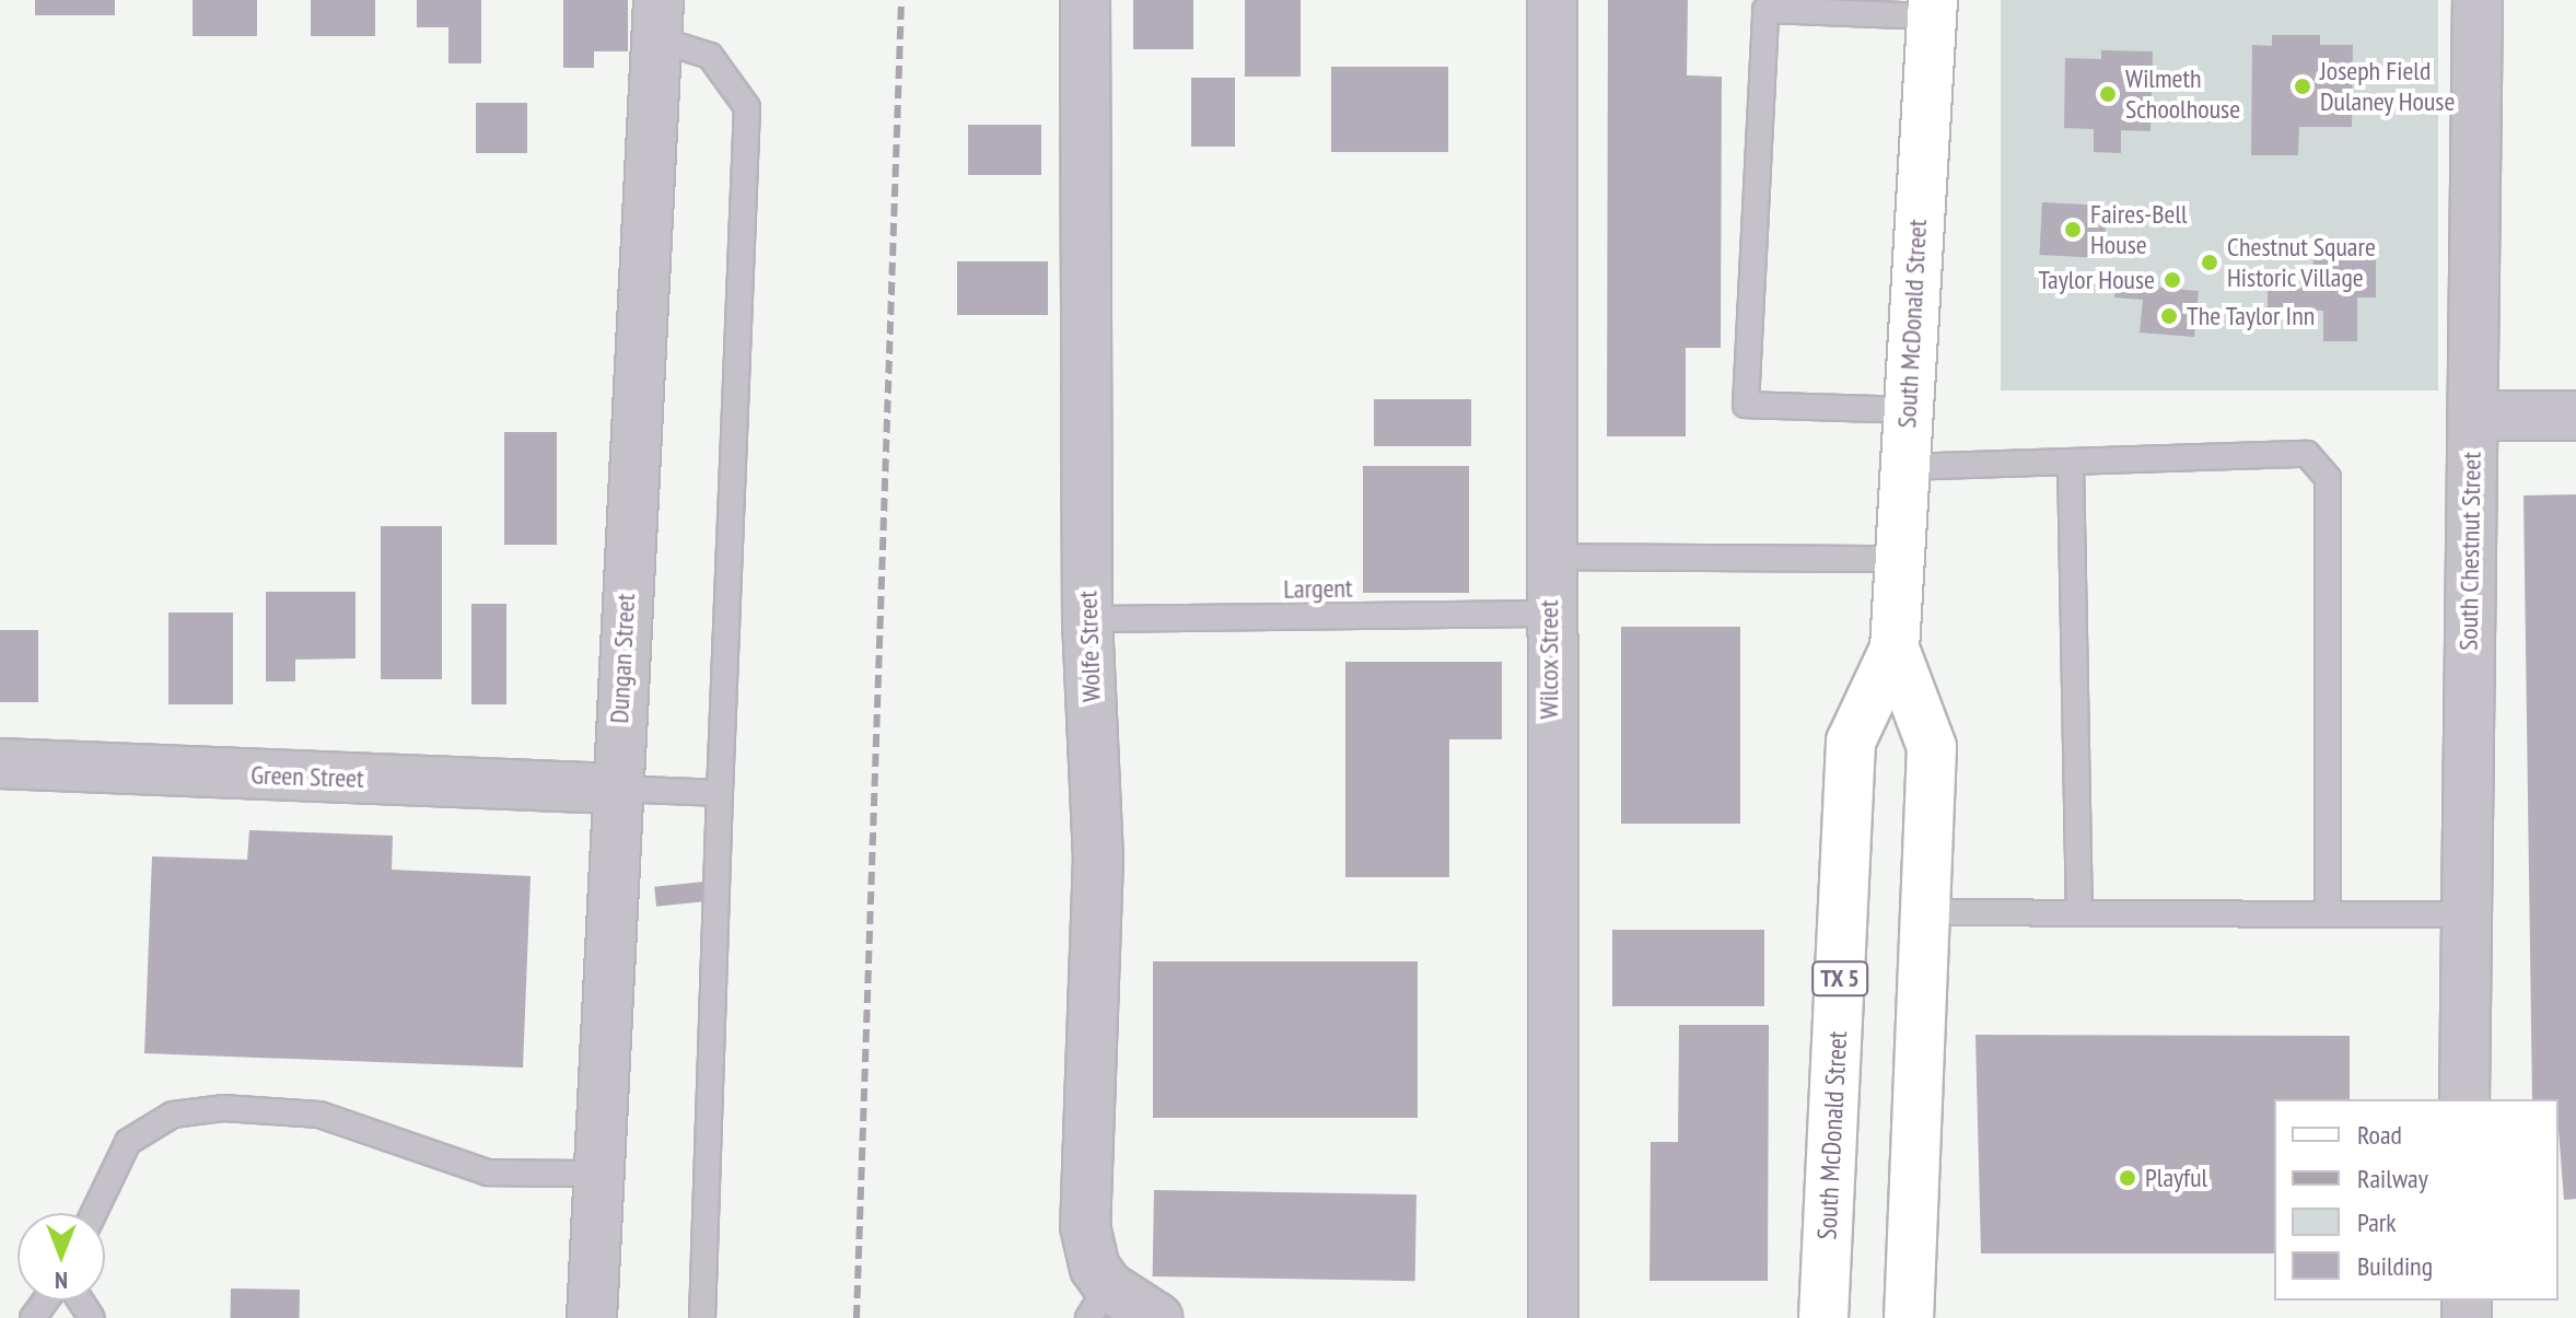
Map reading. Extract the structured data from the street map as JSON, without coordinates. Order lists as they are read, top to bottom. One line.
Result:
{"streets":{"main road":["South McDonald Street","TX 5"],"street":["South Chestnut Street","Wolfe Street","Dungan Street","Wilcox Street","Green Street"],"lane":["Largent"]},"crossings":[["Largent","Wolfe Street"],["Largent","Wilcox Street"],["Dungan Street","Green Street"]],"places":["Joseph Field Dulaney House","Wilmeth Schoolhouse","Faires-Bell House","Chestnut Square Historic Village","Taylor House","The Taylor Inn","Playful"],"legend":["Road","Railway","Park","Building"],"north":"bottom"}
